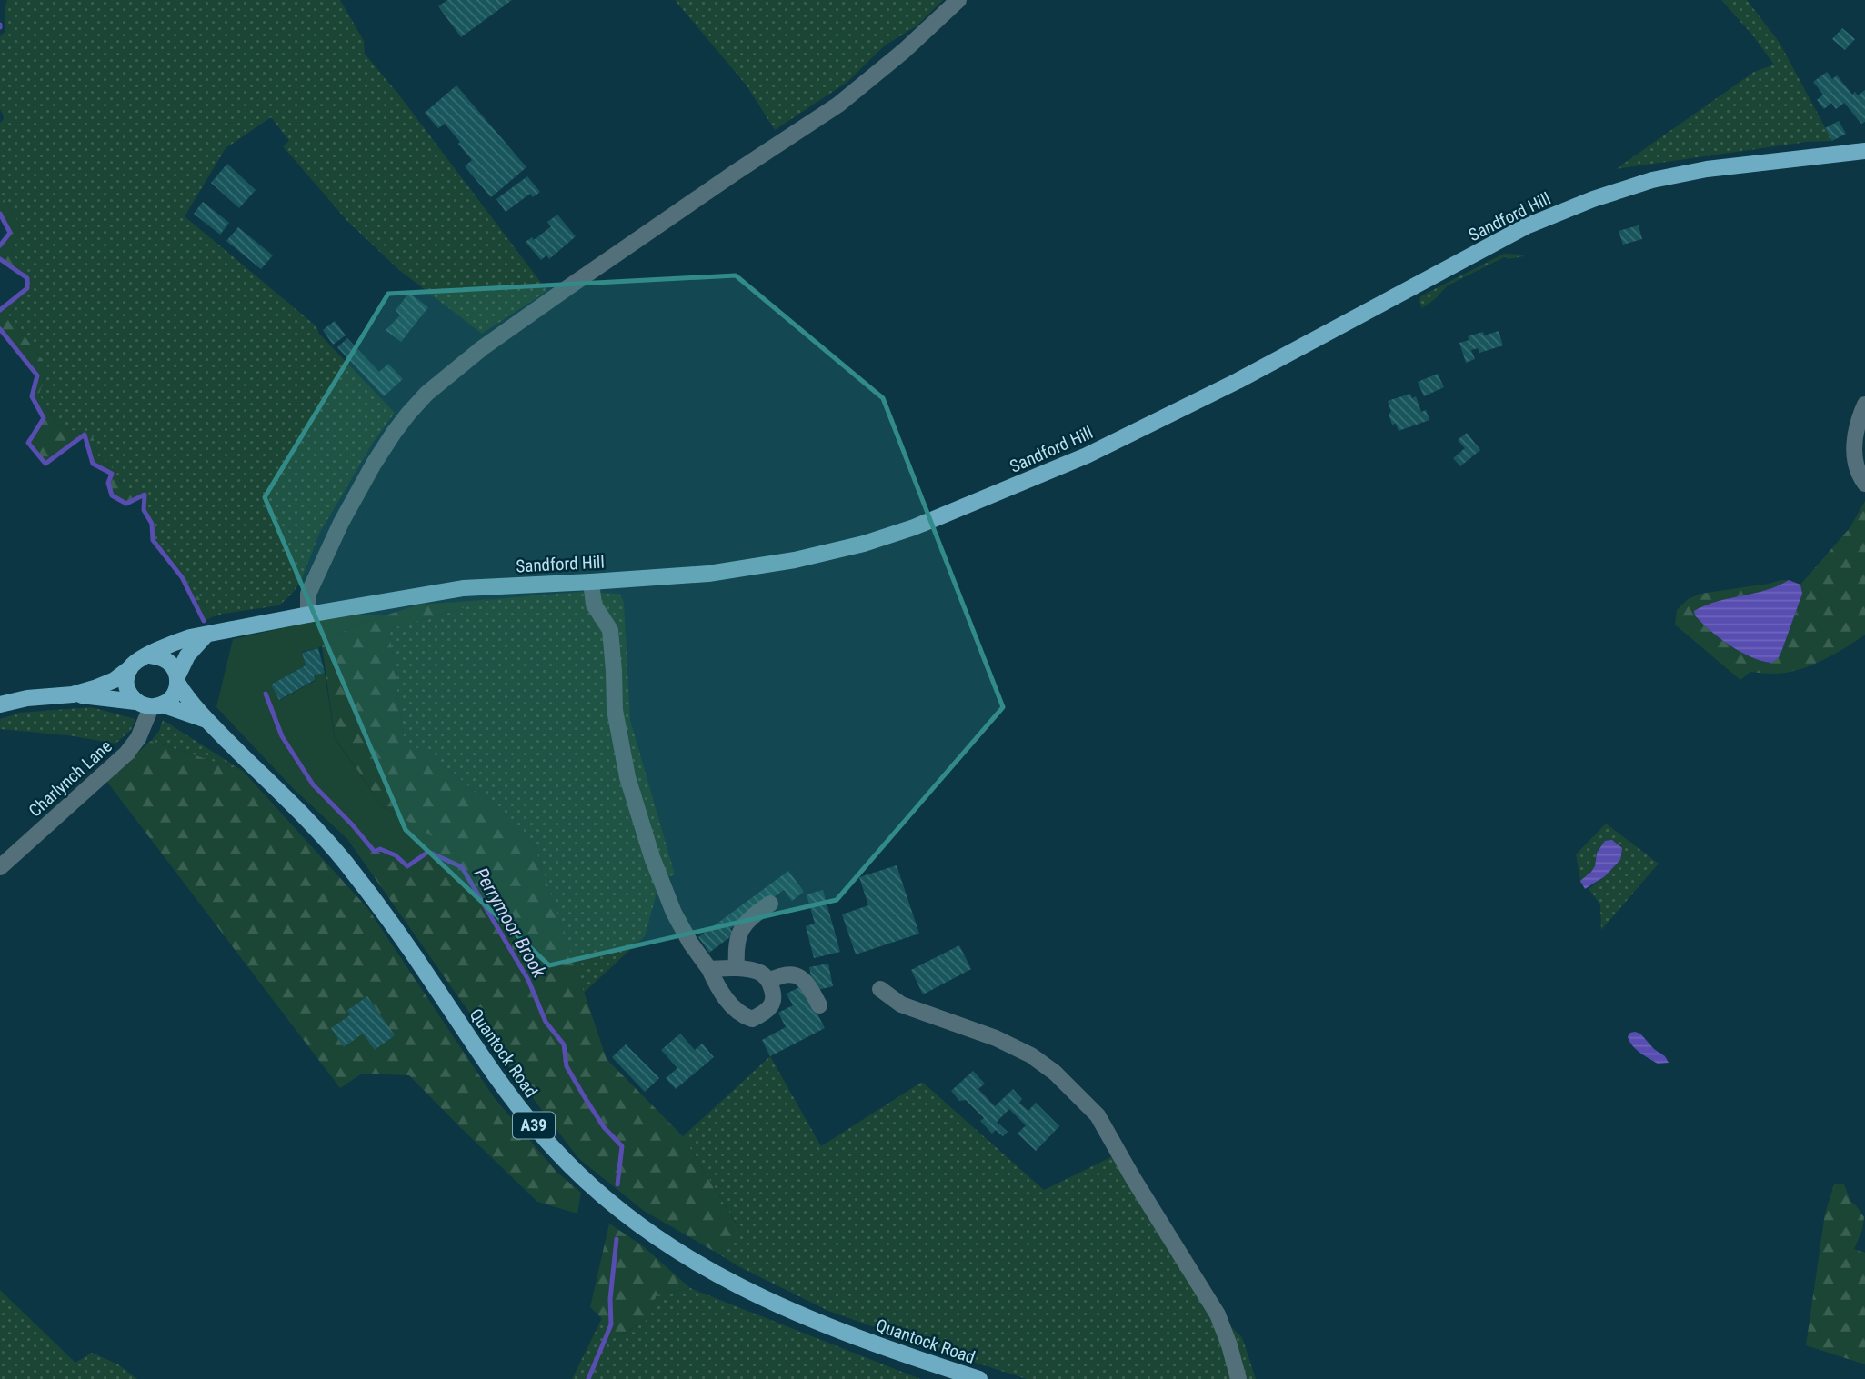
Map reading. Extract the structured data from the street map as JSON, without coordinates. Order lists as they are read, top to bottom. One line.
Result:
{"streets":{"main road":["Sandford Hill","Quantock Road","A39"],"street":["Charlynch Lane"]},"crossings":[["Sandford Hill","Charlynch Lane"],["Sandford Hill","Quantock Road"],["Sandford Hill","A39"],["Charlynch Lane","Quantock Road"],["Charlynch Lane","A39"],["Quantock Road","A39"]],"water":["Perrymoor Brook"]}
